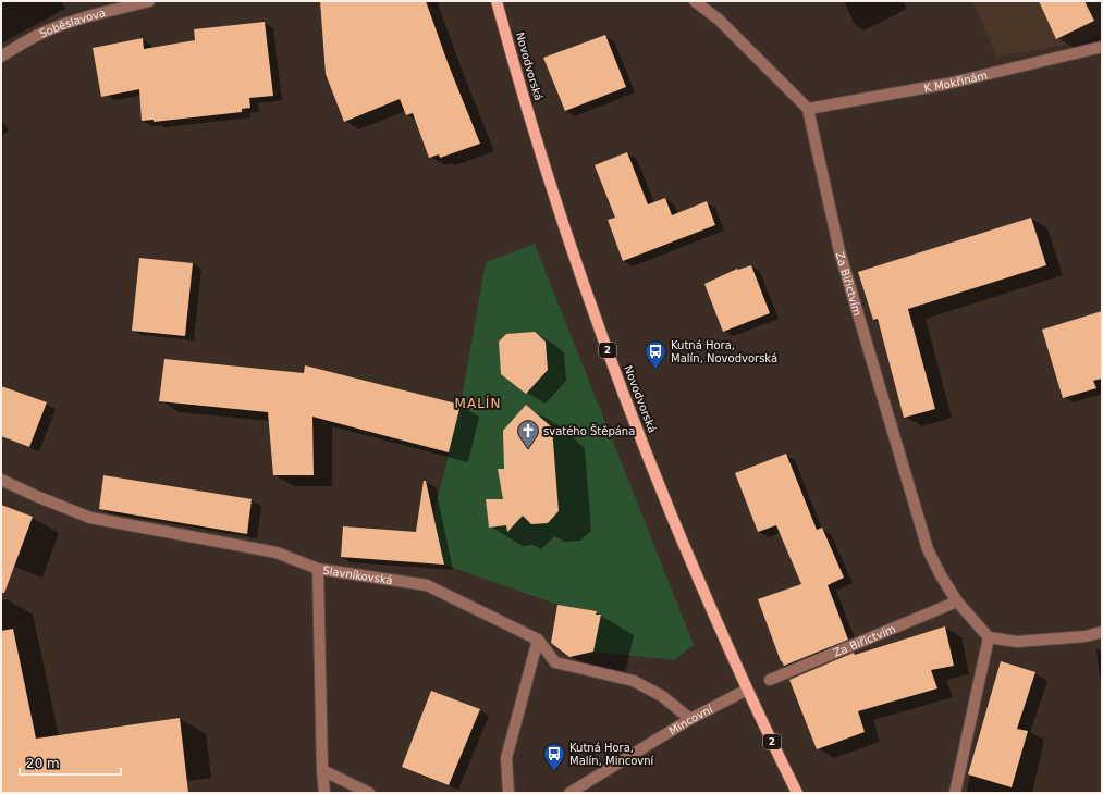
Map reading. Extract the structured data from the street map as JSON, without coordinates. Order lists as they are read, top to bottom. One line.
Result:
{"streets":{"main road":["Novodvorská","2"],"street":["Soběslavova","K Mokřinám","Za Biřictvím","Slavníkovská","Mincovní"]},"crossings":[["Novodvorská","Mincovní"],["K Mokřinám","Za Biřictvím"],["Slavníkovská","Mincovní"]],"districts":["MALÍN"],"places":{"bus stop":["Kutná Hora, Malín, Novodvorská","Kutná Hora, Malín, Mincovní"],"church":["svatého Štěpána"]},"scale_bar":"20 m"}
